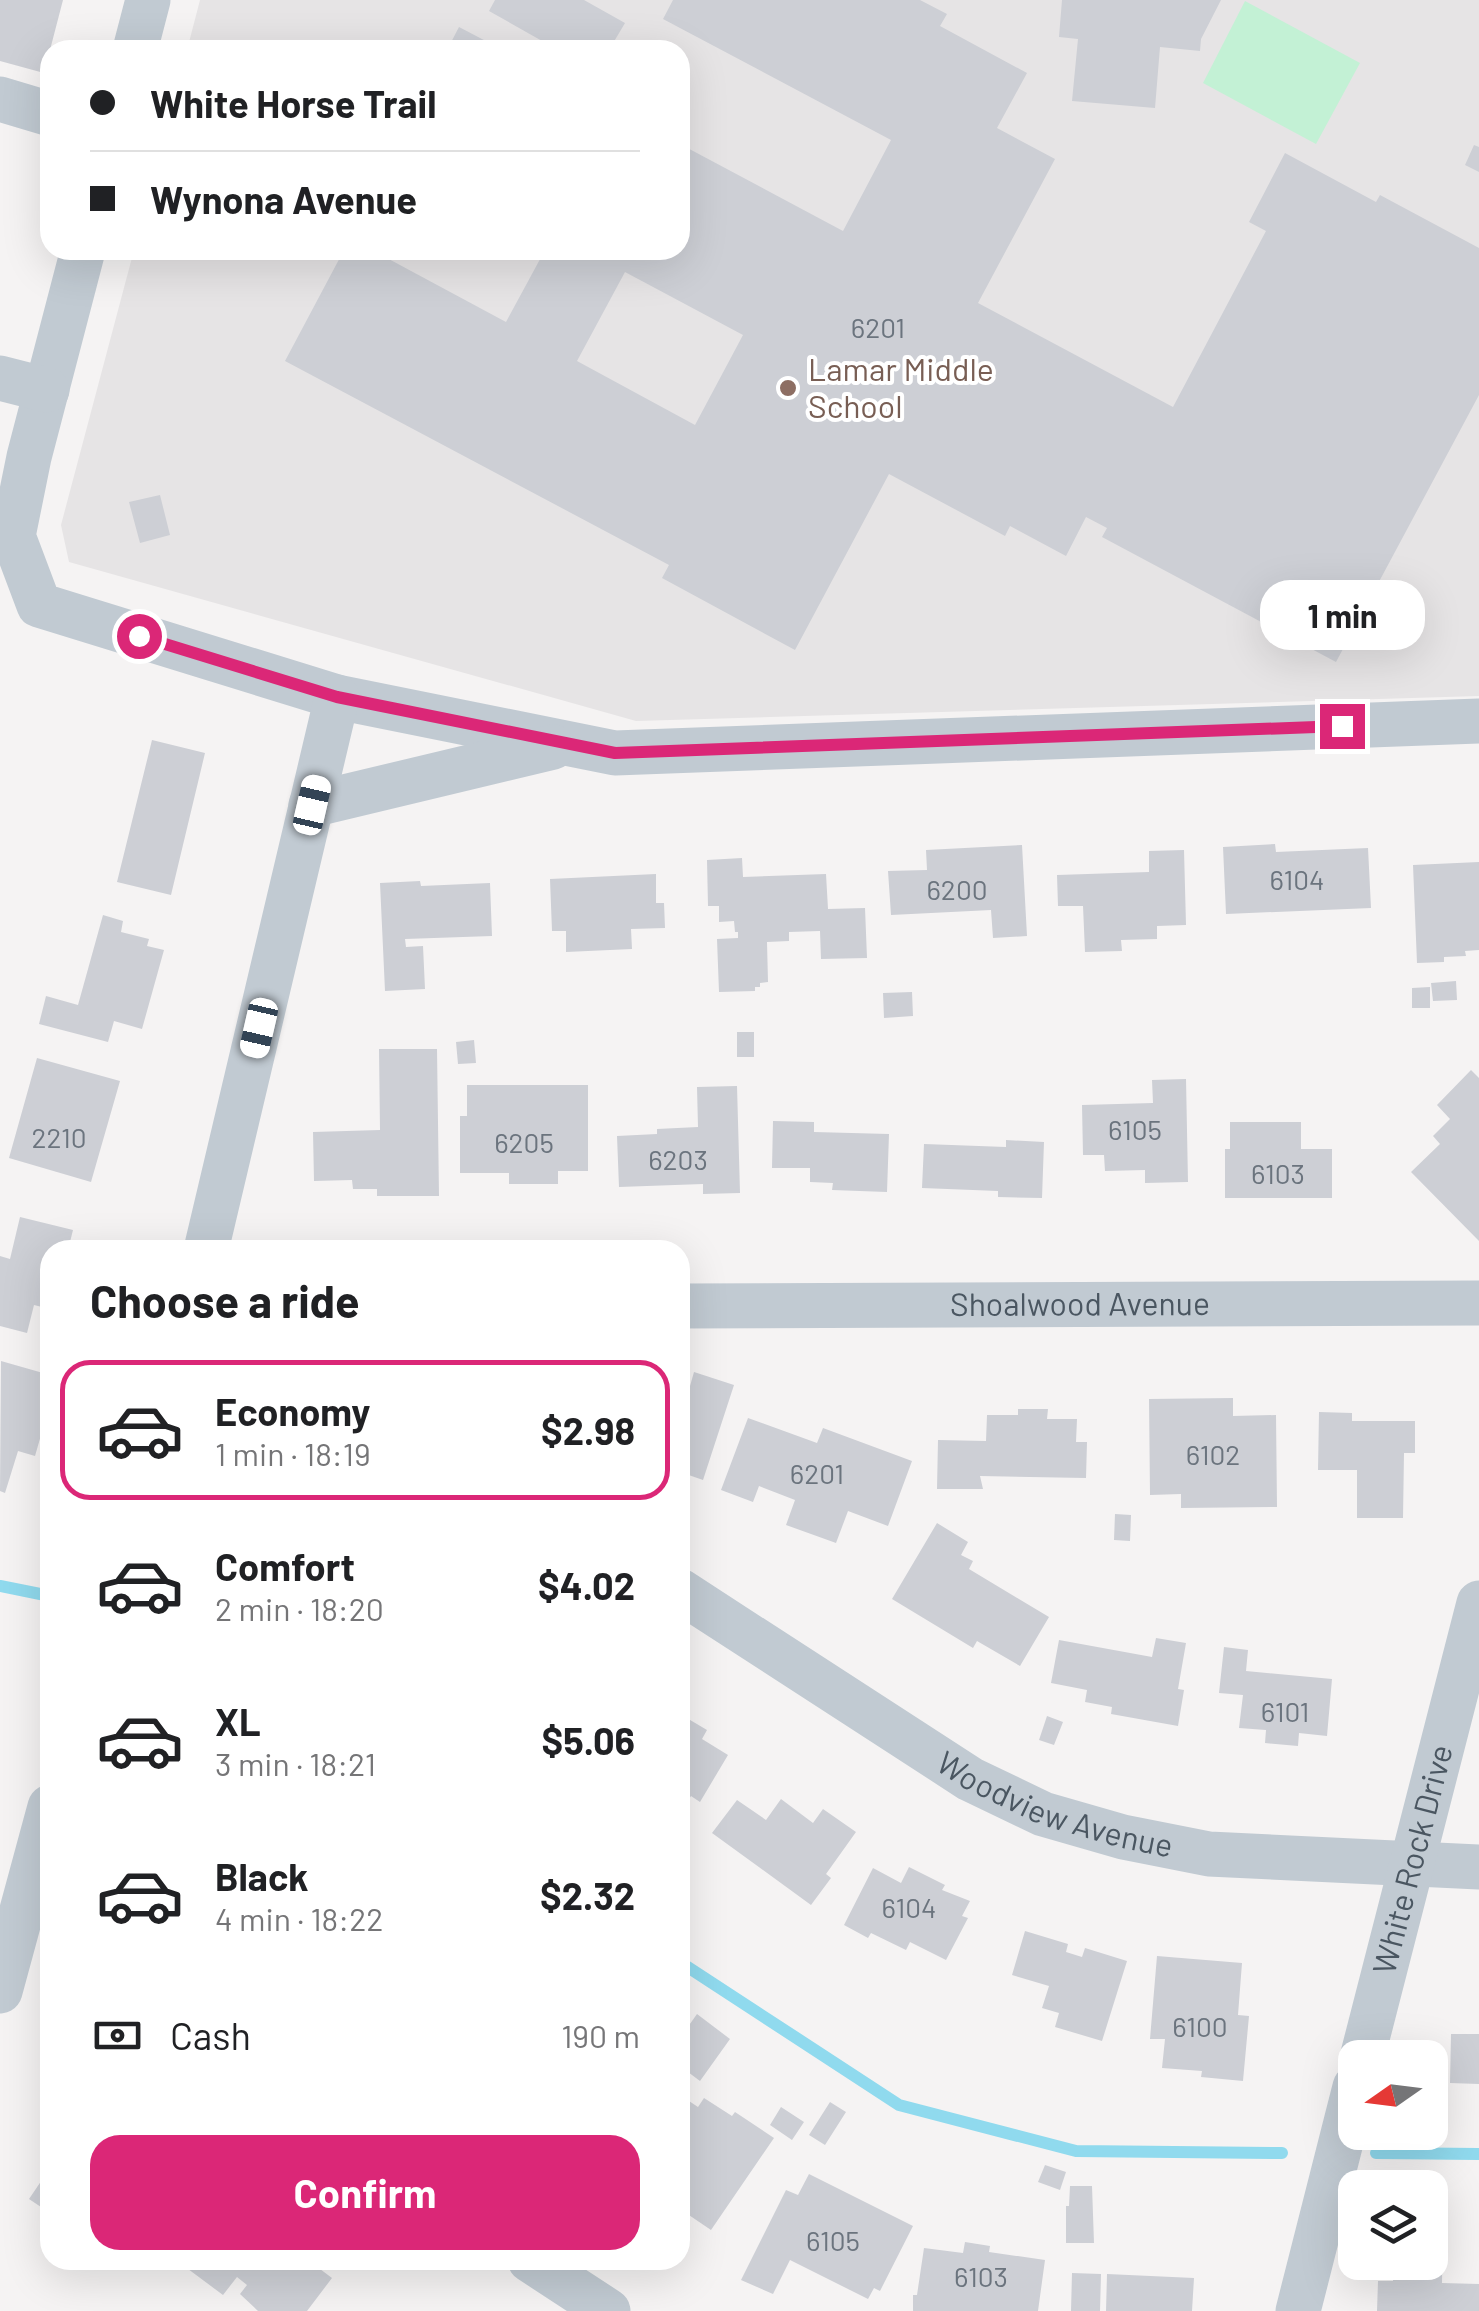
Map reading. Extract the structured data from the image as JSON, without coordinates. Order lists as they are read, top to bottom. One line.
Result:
{"streets":{"street":["Shoalwood Avenue","Woodview Avenue","White Rock Drive"]},"crossings":[["Woodview Avenue","White Rock Drive"]],"places":["Lamar Middle School"],"house_numbers":["6201","6104","6200","6105","2210","6205","6203","6103","6102","6201","6101","6104","6100","6105","6103"],"north":"left","page":{"banner":["White Horse Trail","Wynona Avenue"],"bubble":"1 min","heading":"Choose a ride","list":[{"name":"Economy","note":"1 min · 18:19","value":"$2.98"},{"name":"Comfort","note":"2 min · 18:20","value":"$4.02"},{"name":"XL","note":"3 min · 18:21","value":"$5.06"},{"name":"Black","note":"4 min · 18:22","value":"$2.32"}],"pay":["Cash","190 m"],"buttons":"Confirm"}}
